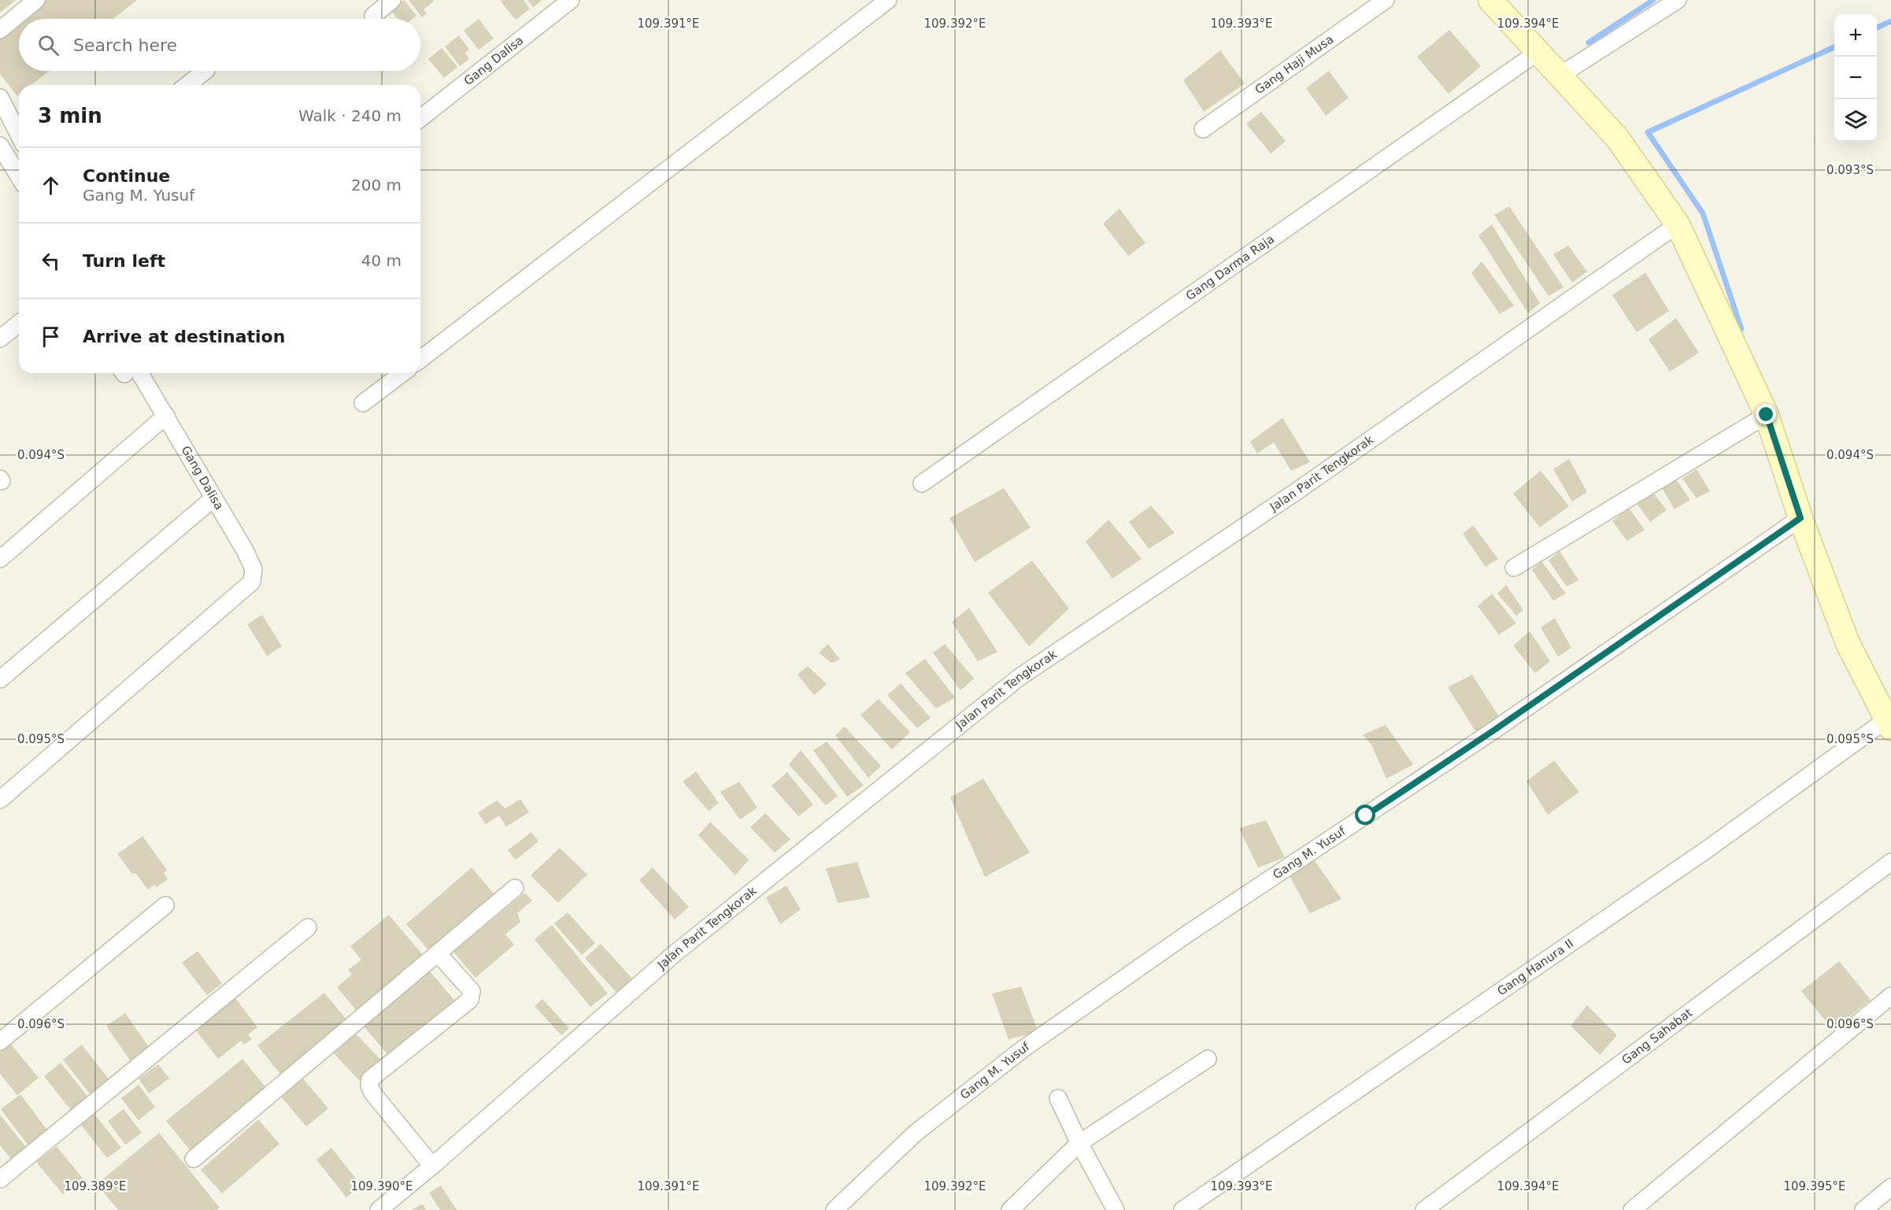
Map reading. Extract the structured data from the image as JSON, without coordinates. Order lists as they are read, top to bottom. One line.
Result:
{"streets":{"street":["Gang Dalisa","Gang Haji Musa","Gang Darma Raja","Jalan Parit Tengkorak","Gang M. Yusuf","Gang Hanura II","Gang Sahabat"]},"page":{"map_buttons":["+","−"],"search":"Search here","heading":["3 min","Walk · 240 m"],"list":[["Continue","Gang M. Yusuf","200 m"],["Turn left","40 m"],"Arrive at destination"]},"coordinates":["109.391°E","109.392°E","109.393°E","109.394°E","0.093°S","0.094°S","0.095°S","0.096°S","109.389°E","109.390°E","109.395°E"]}
